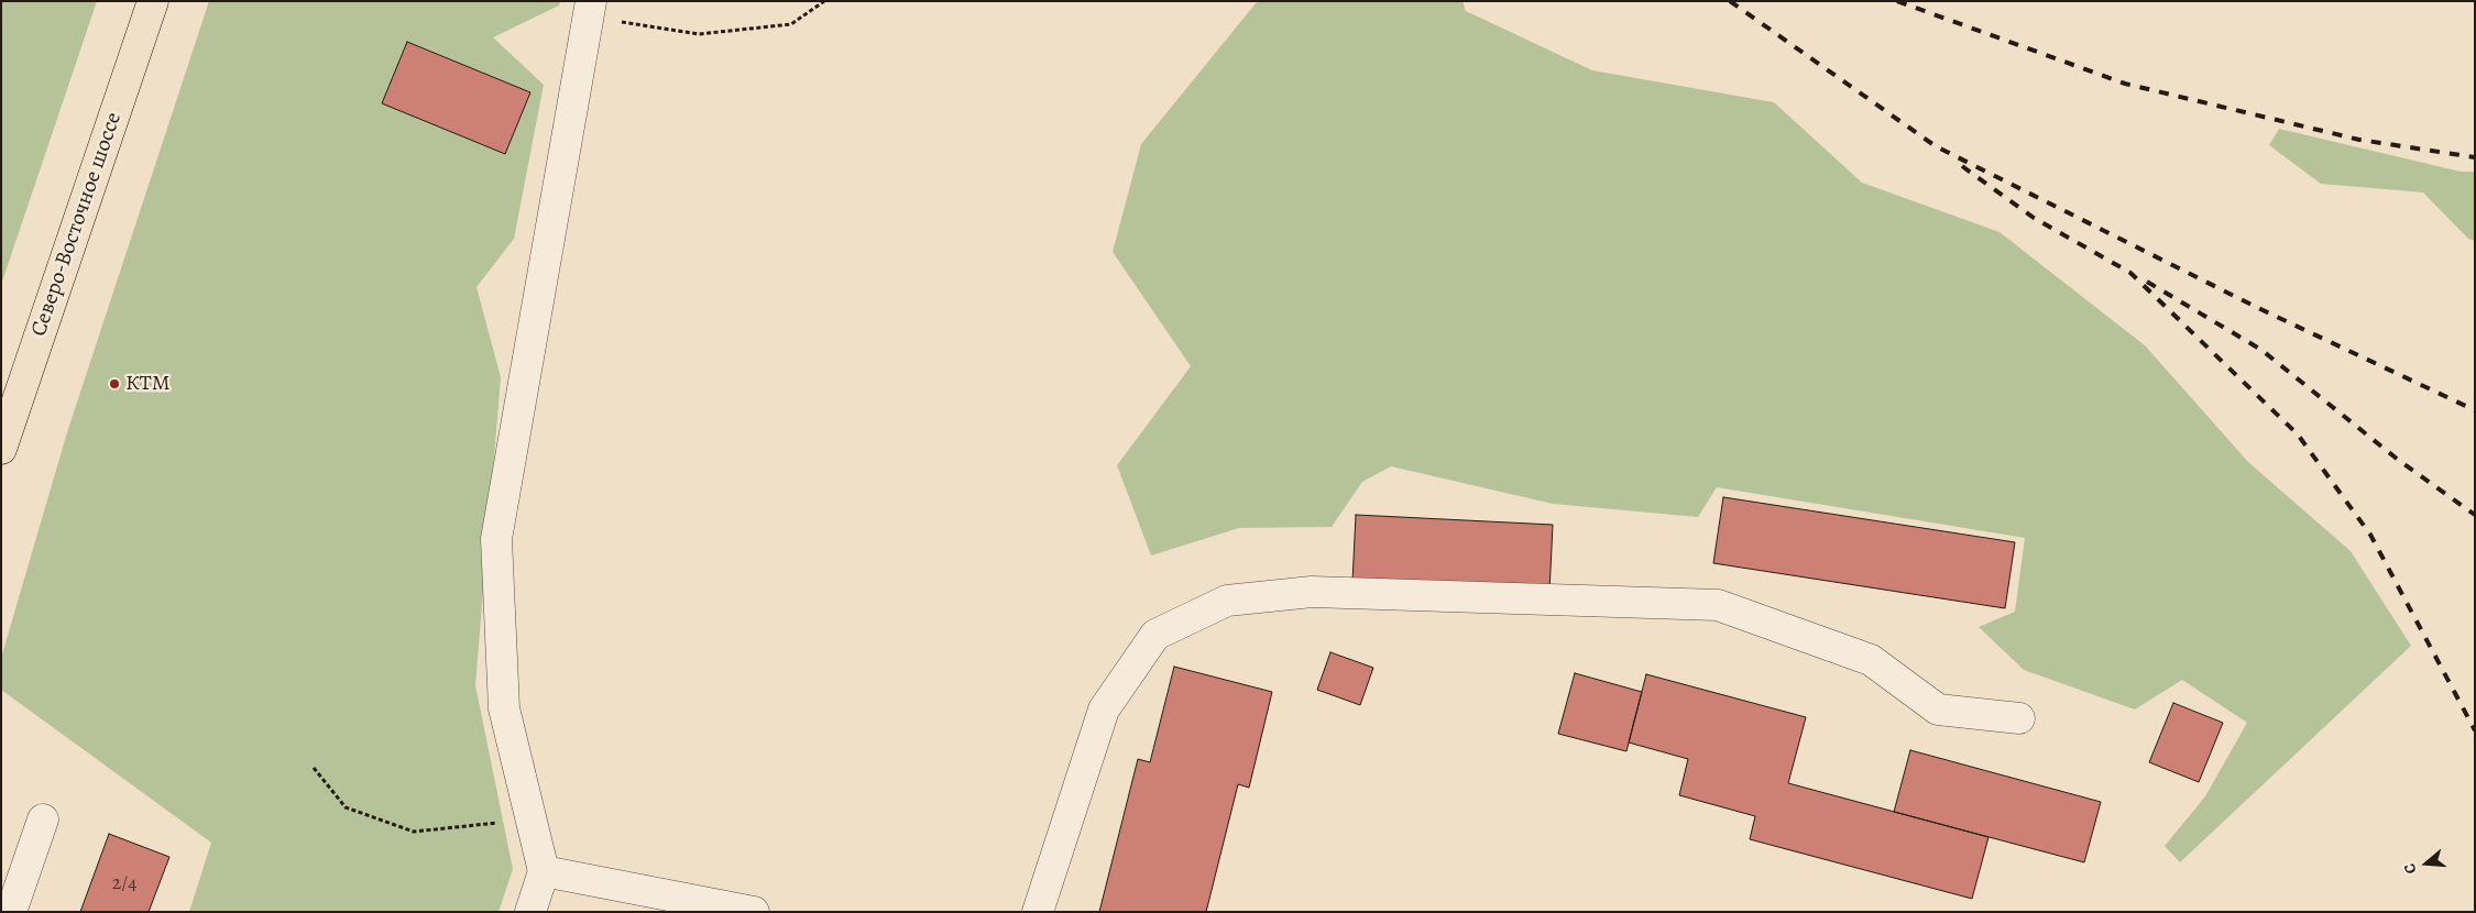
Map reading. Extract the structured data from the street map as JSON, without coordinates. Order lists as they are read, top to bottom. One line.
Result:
{"streets":{"main road":["Северо-Восточное шоссе"]},"places":["КТМ"],"house_numbers":["2/4"],"north":"left"}
